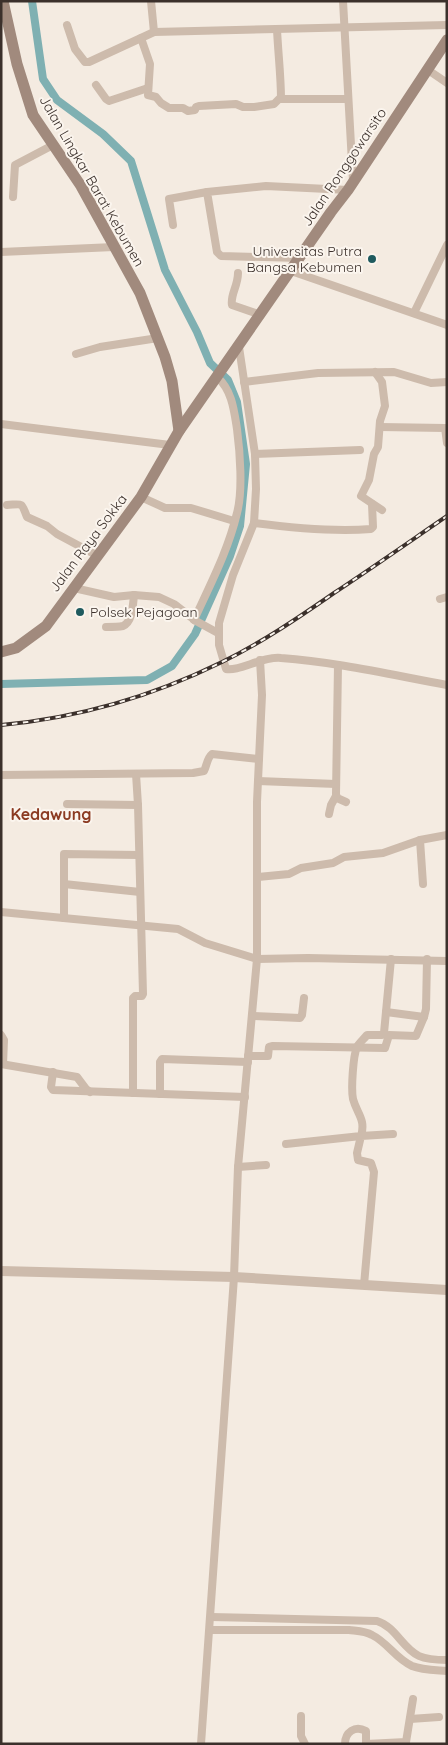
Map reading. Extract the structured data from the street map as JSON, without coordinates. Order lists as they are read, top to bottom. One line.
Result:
{"streets":{"main road":["Jalan Ronggowarsito","Jalan Lingkar Barat Kebumen","Jalan Raya Sokka"]},"crossings":[["Jalan Ronggowarsito","Jalan Lingkar Barat Kebumen"],["Jalan Ronggowarsito","Jalan Raya Sokka"],["Jalan Lingkar Barat Kebumen","Jalan Raya Sokka"]],"districts":["Kedawung"],"places":["Universitas Putra Bangsa Kebumen","Polsek Pejagoan"]}
